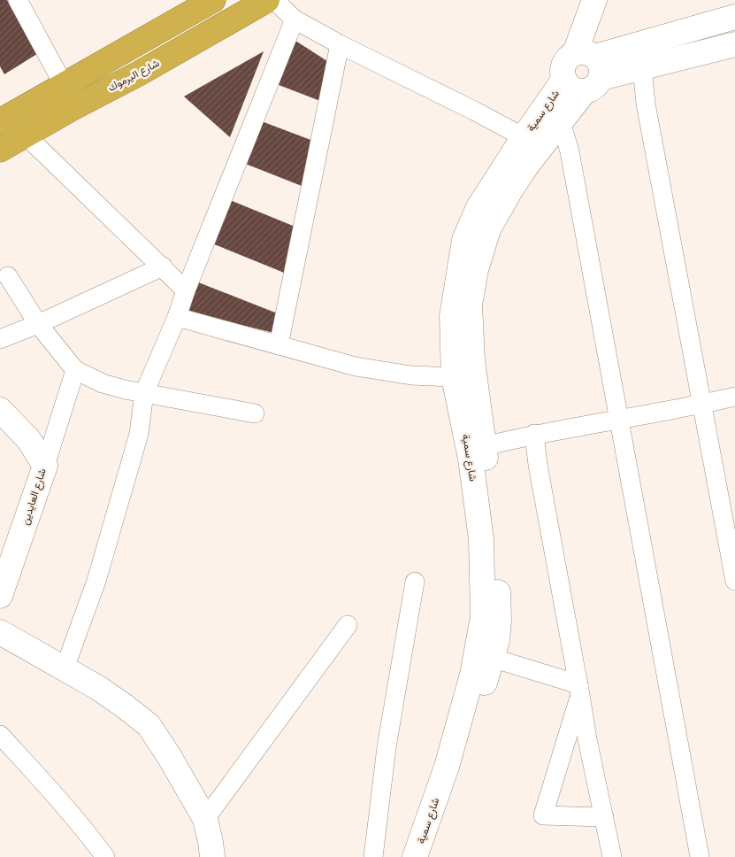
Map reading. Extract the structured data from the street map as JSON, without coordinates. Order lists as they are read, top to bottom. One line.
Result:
{"streets":{"highway":["شارع اليرموك"],"street":["شارع سمية","شارع العايدين"]}}
